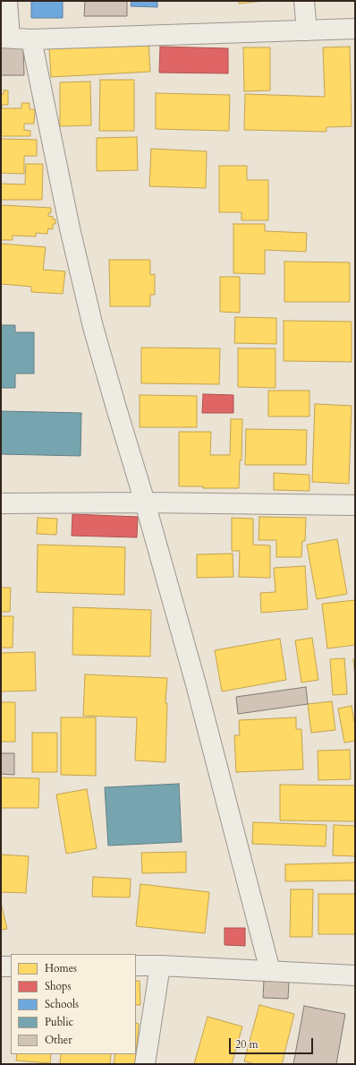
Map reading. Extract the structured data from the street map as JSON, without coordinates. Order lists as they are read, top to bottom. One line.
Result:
{"legend":["Homes","Shops","Schools","Public","Other"],"scale_bar":"20 m"}
